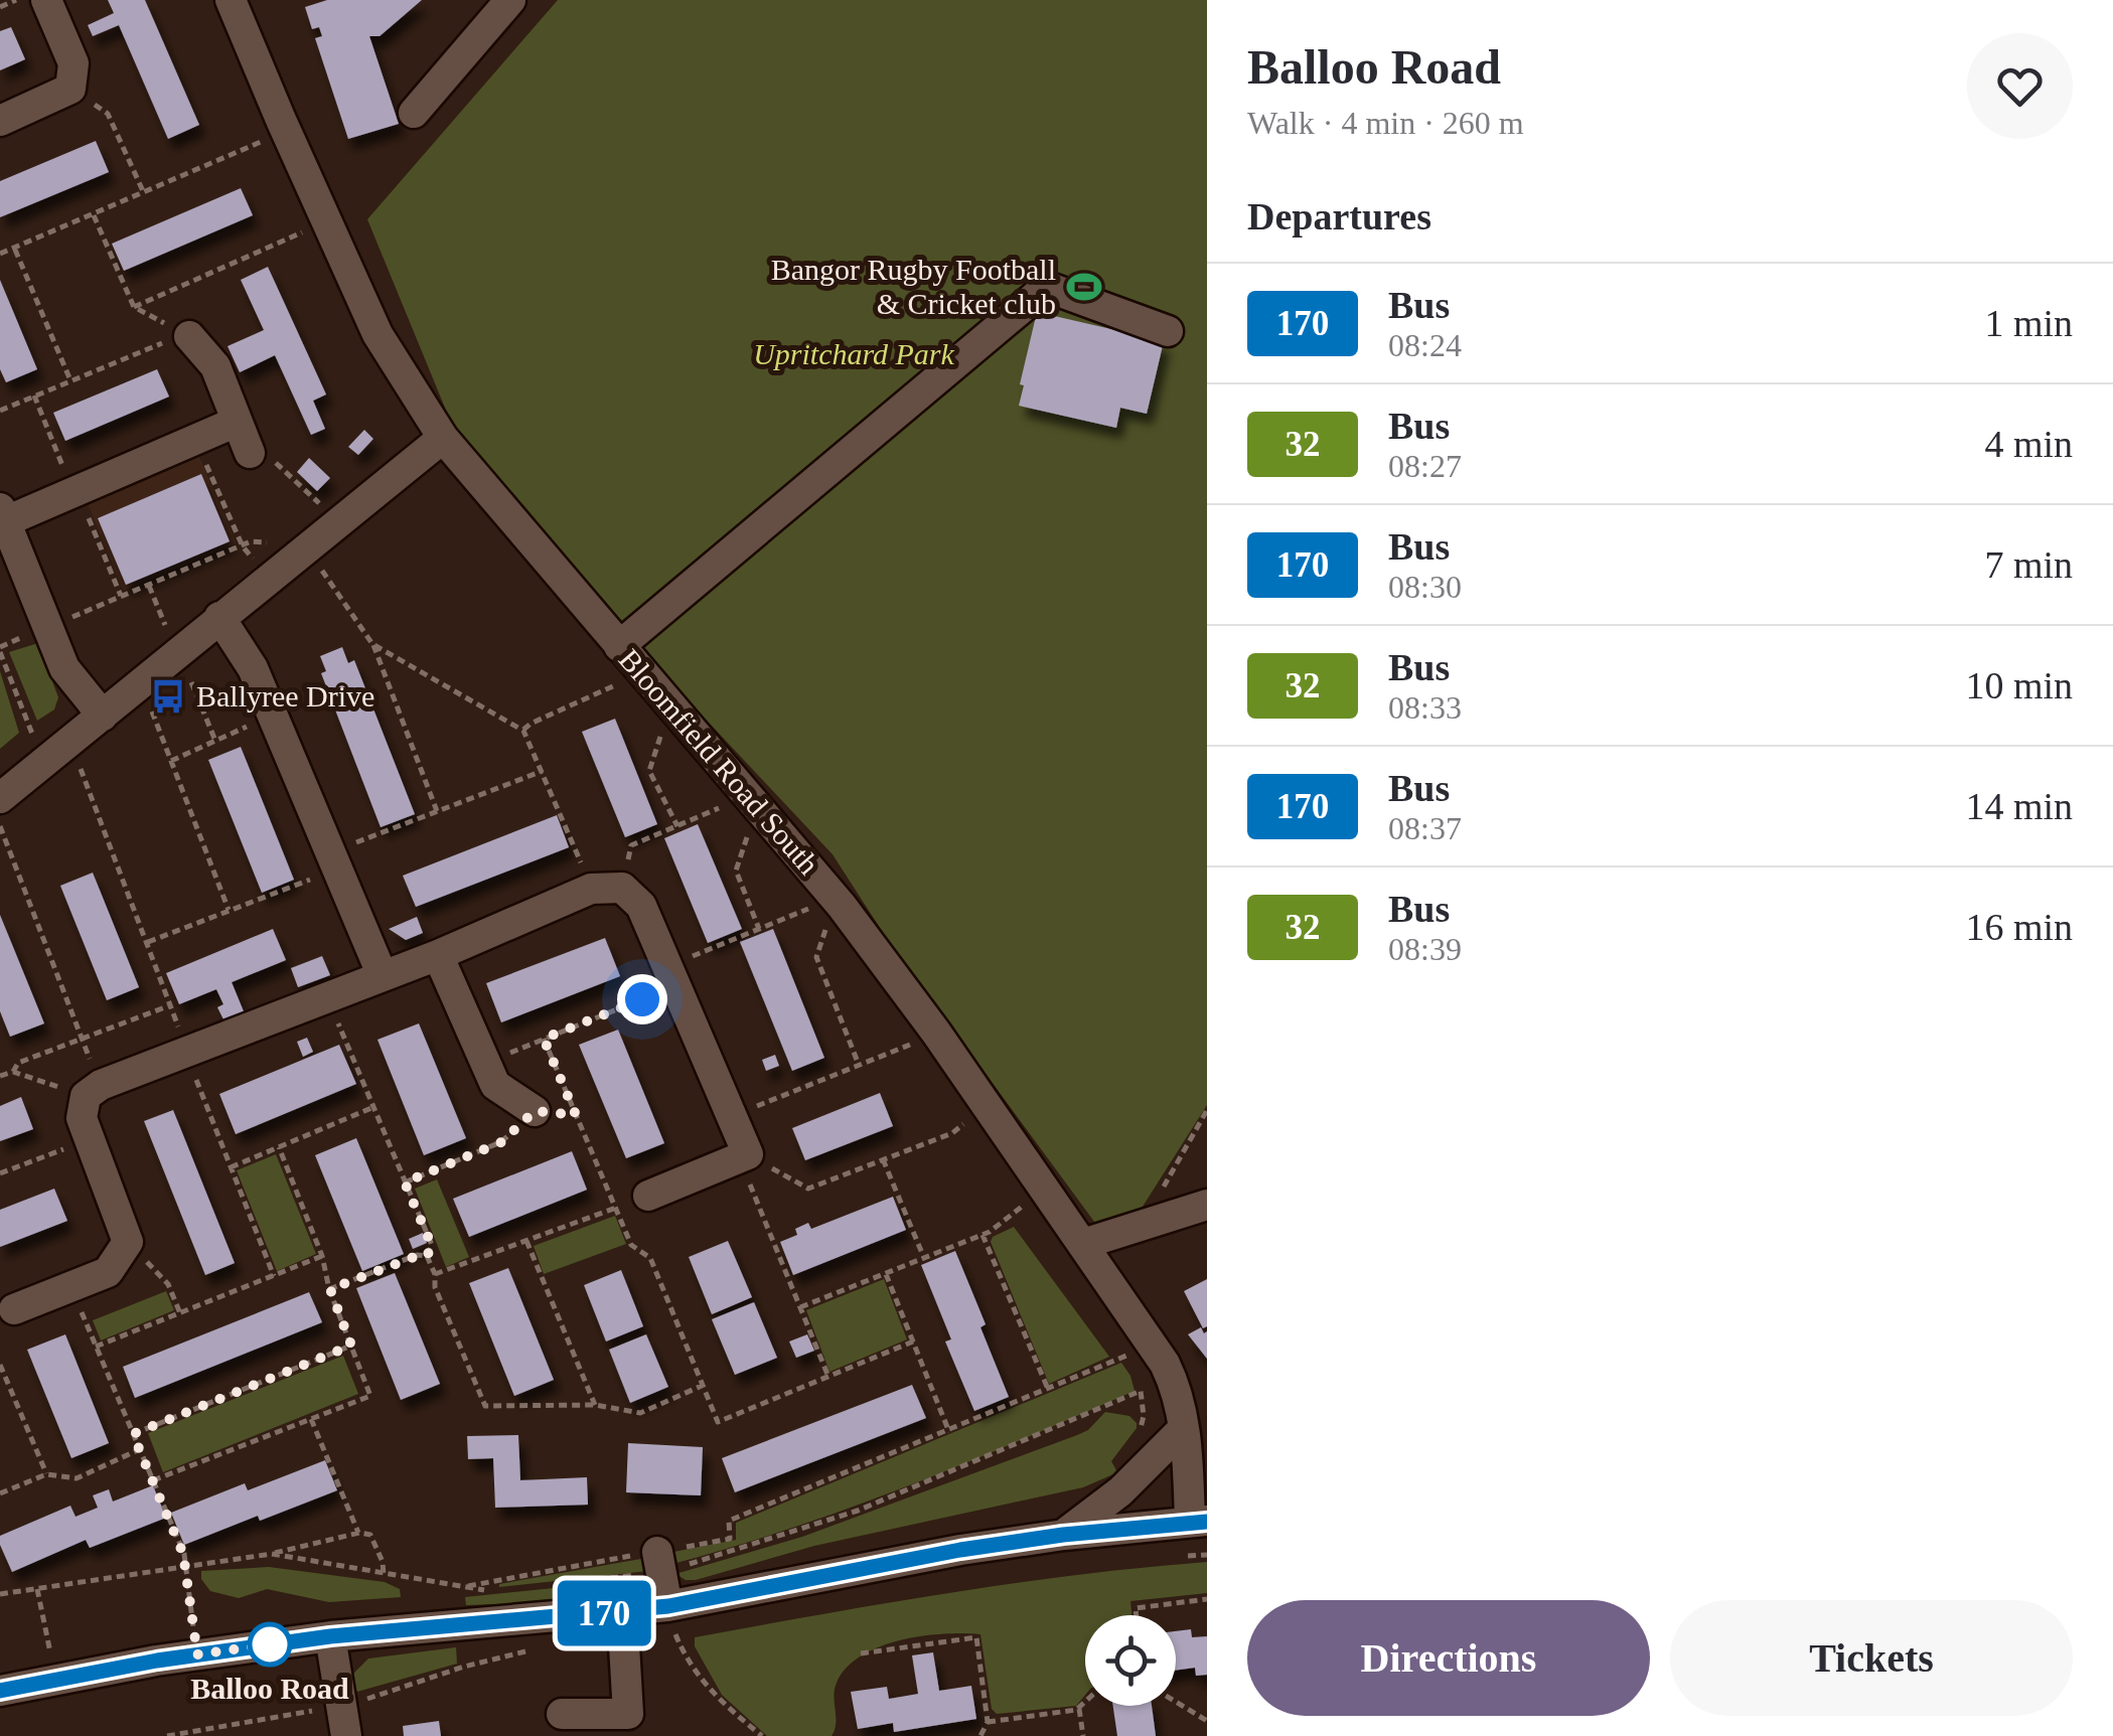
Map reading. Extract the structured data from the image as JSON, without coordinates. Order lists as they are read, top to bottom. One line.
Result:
{"streets":{"street":["Bloomfield Road South"]},"parks":["Upritchard Park"],"places":{"sports":["Bangor Rugby Football & Cricket club"],"bus stop":["Ballyree Drive"],"other":["Balloo Road"]},"lines":["bus line 170"],"page":{"on_map":"170","heading":[["Balloo Road","Walk · 4 min · 260 m"],"Departures"],"list":[{"mark":"170","name":"Bus","note":"08:24","value":"1 min"},{"mark":"32","name":"Bus","note":"08:27","value":"4 min"},{"mark":"170","name":"Bus","note":"08:30","value":"7 min"},{"mark":"32","name":"Bus","note":"08:33","value":"10 min"},{"mark":"170","name":"Bus","note":"08:37","value":"14 min"},{"mark":"32","name":"Bus","note":"08:39","value":"16 min"}],"buttons":["Directions","Tickets"]}}
